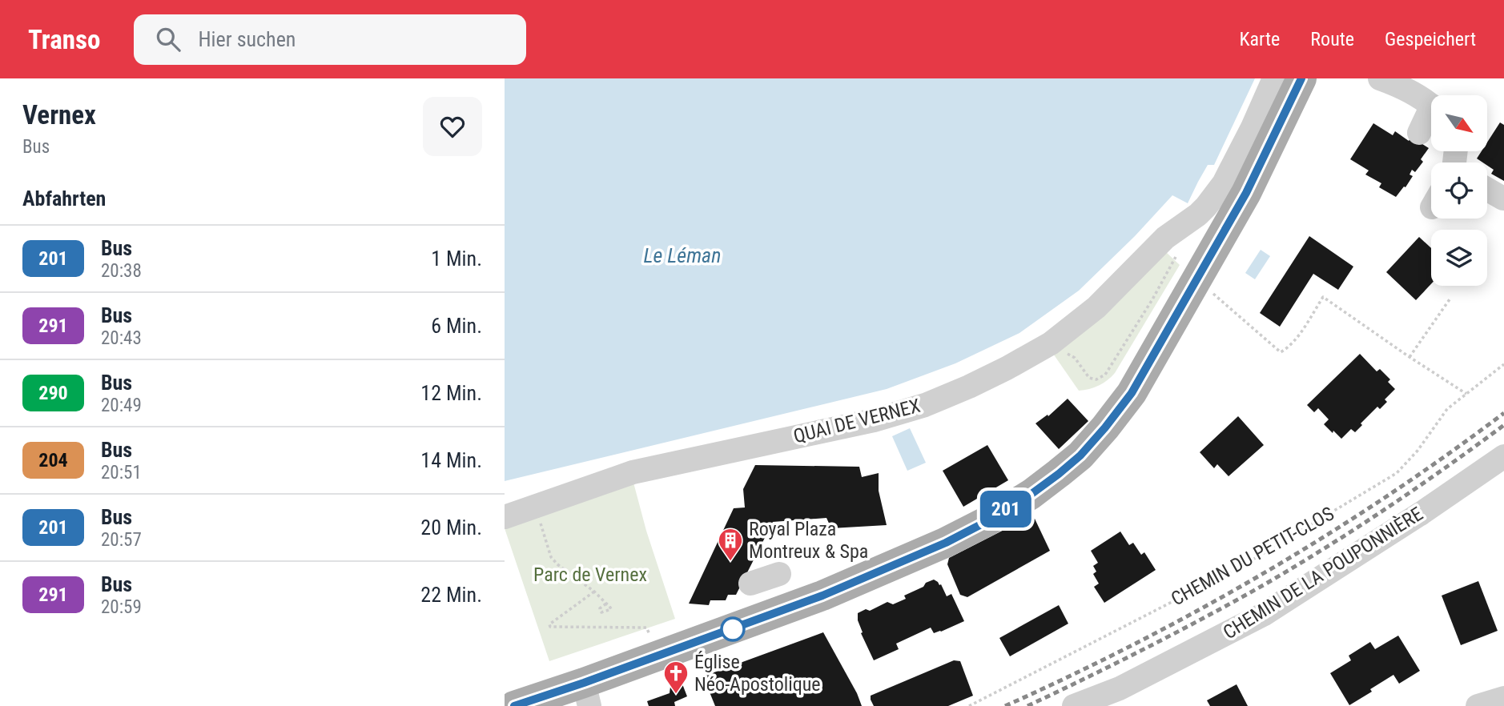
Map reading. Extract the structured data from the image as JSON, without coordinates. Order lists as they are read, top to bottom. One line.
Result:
{"streets":{"street":["QUAI DE VERNEX","CHEMIN DE LA POUPONNIÈRE"],"path":["CHEMIN DU PETIT-CLOS"]},"water":["Le Léman"],"parks":["Parc de Vernex"],"places":{"building":["Royal Plaza Montreux & Spa"],"church":["Église Néo-Apostolique"]},"lines":["bus line 201"],"north":"bottom right","page":{"header":"Transo","search":"Hier suchen","nav":["Karte","Route","Gespeichert"],"heading":[["Vernex","Bus"],"Abfahrten"],"on_map":"201","list":[{"mark":"201","name":"Bus","note":"20:38","value":"1 Min."},{"mark":"291","name":"Bus","note":"20:43","value":"6 Min."},{"mark":"290","name":"Bus","note":"20:49","value":"12 Min."},{"mark":"204","name":"Bus","note":"20:51","value":"14 Min."},{"mark":"201","name":"Bus","note":"20:57","value":"20 Min."},{"mark":"291","name":"Bus","note":"20:59","value":"22 Min."}]}}
